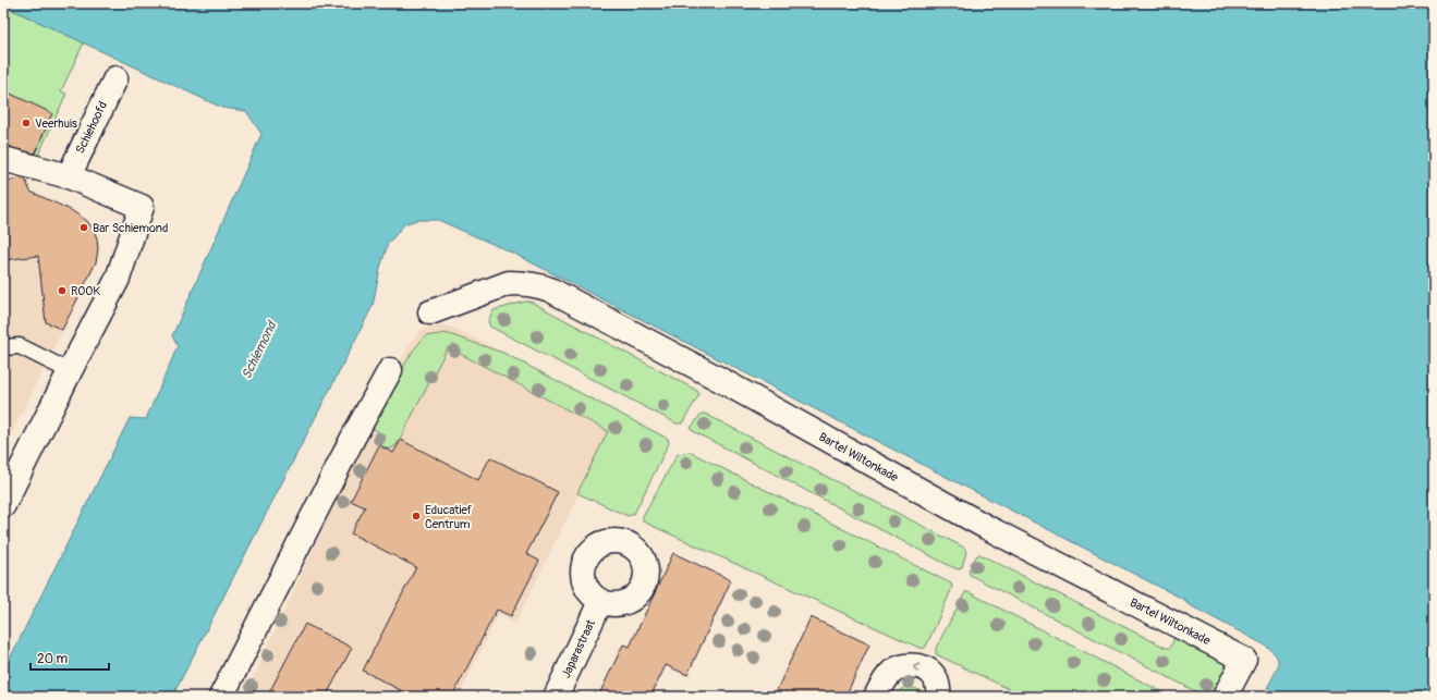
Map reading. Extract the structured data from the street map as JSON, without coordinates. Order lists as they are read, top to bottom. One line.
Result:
{"streets":{"street":["Schiehoofd","Bartel Wiltonkade","Japarastraat"]},"water":["Schiemond"],"places":["Veerhuis","Bar Schiemond","ROOK","Educatief Centrum"],"scale_bar":"20 m"}
